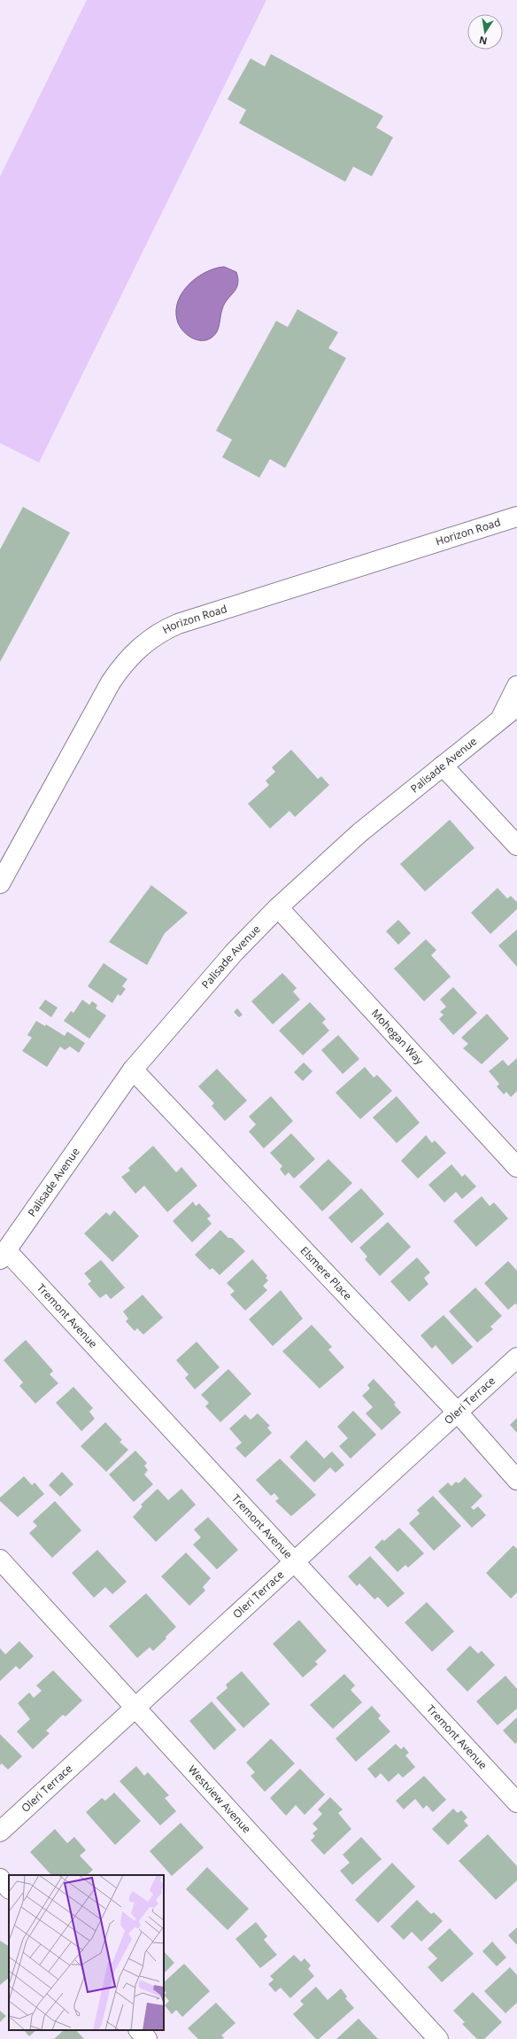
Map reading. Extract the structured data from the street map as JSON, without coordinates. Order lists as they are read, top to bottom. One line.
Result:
{"streets":{"street":["Horizon Road","Palisade Avenue","Mohegan Way","Elsmere Place","Tremont Avenue","Oleri Terrace","Westview Avenue"]},"crossings":[["Palisade Avenue","Mohegan Way"],["Palisade Avenue","Elsmere Place"],["Palisade Avenue","Tremont Avenue"],["Elsmere Place","Oleri Terrace"],["Tremont Avenue","Oleri Terrace"],["Oleri Terrace","Westview Avenue"]],"north":"bottom"}
